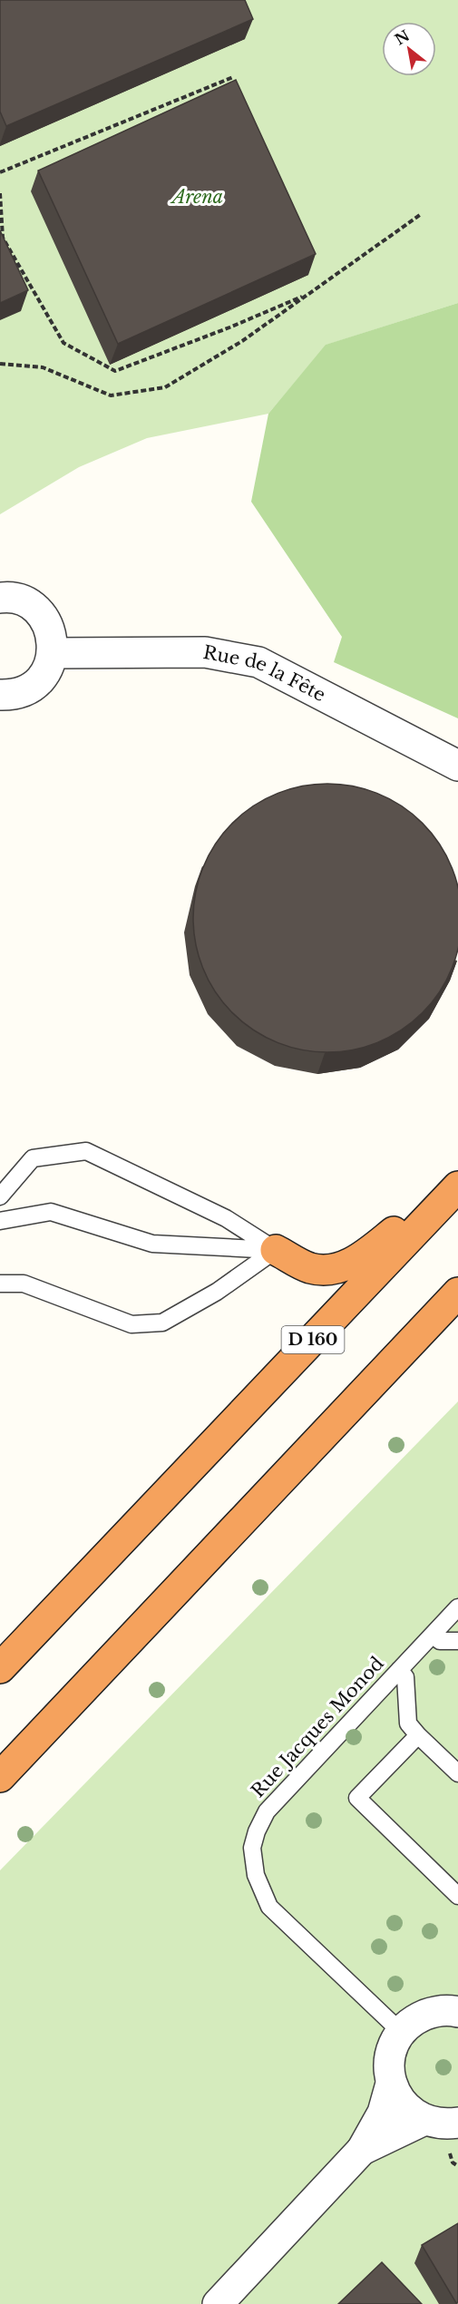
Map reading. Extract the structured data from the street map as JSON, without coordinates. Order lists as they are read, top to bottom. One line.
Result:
{"streets":{"highway":["D 160"],"street":["Rue de la Fête"],"lane":["Rue Jacques Monod"]},"parks":["Arena"],"north":"top left"}
